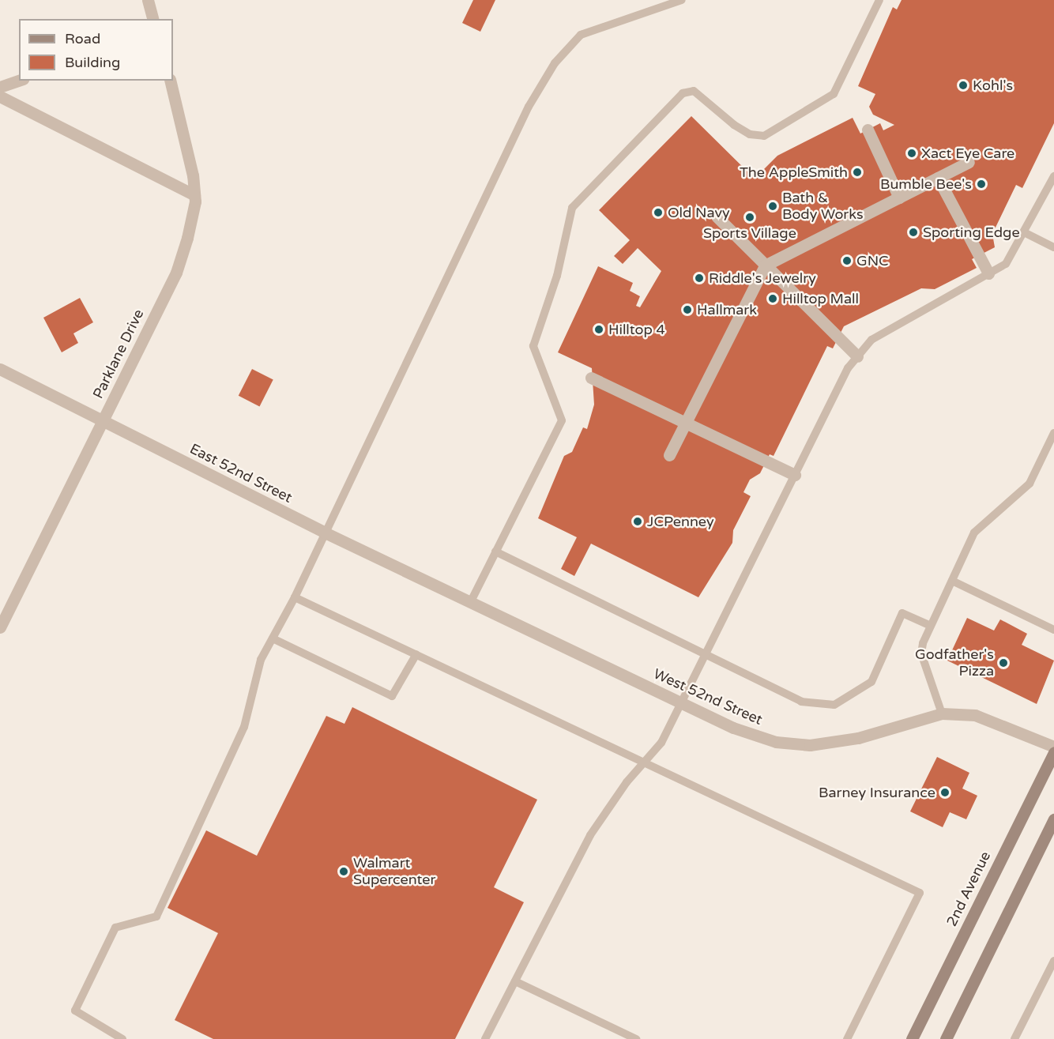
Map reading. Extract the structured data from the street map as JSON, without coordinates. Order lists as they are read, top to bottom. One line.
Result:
{"streets":{"main road":["2nd Avenue"],"street":["Parklane Drive","East 52nd Street","West 52nd Street"]},"crossings":[["Parklane Drive","East 52nd Street"],["East 52nd Street","West 52nd Street"]],"places":["Kohl's","Xact Eye Care","The AppleSmith","Bumble Bee's","Bath & Body Works","Old Navy","Sports Village","Sporting Edge","GNC","Riddle's Jewelry","Hilltop Mall","Hallmark","Hilltop 4","JCPenney","Godfather's Pizza","Barney Insurance","Walmart Supercenter"],"legend":["Road","Building"]}
